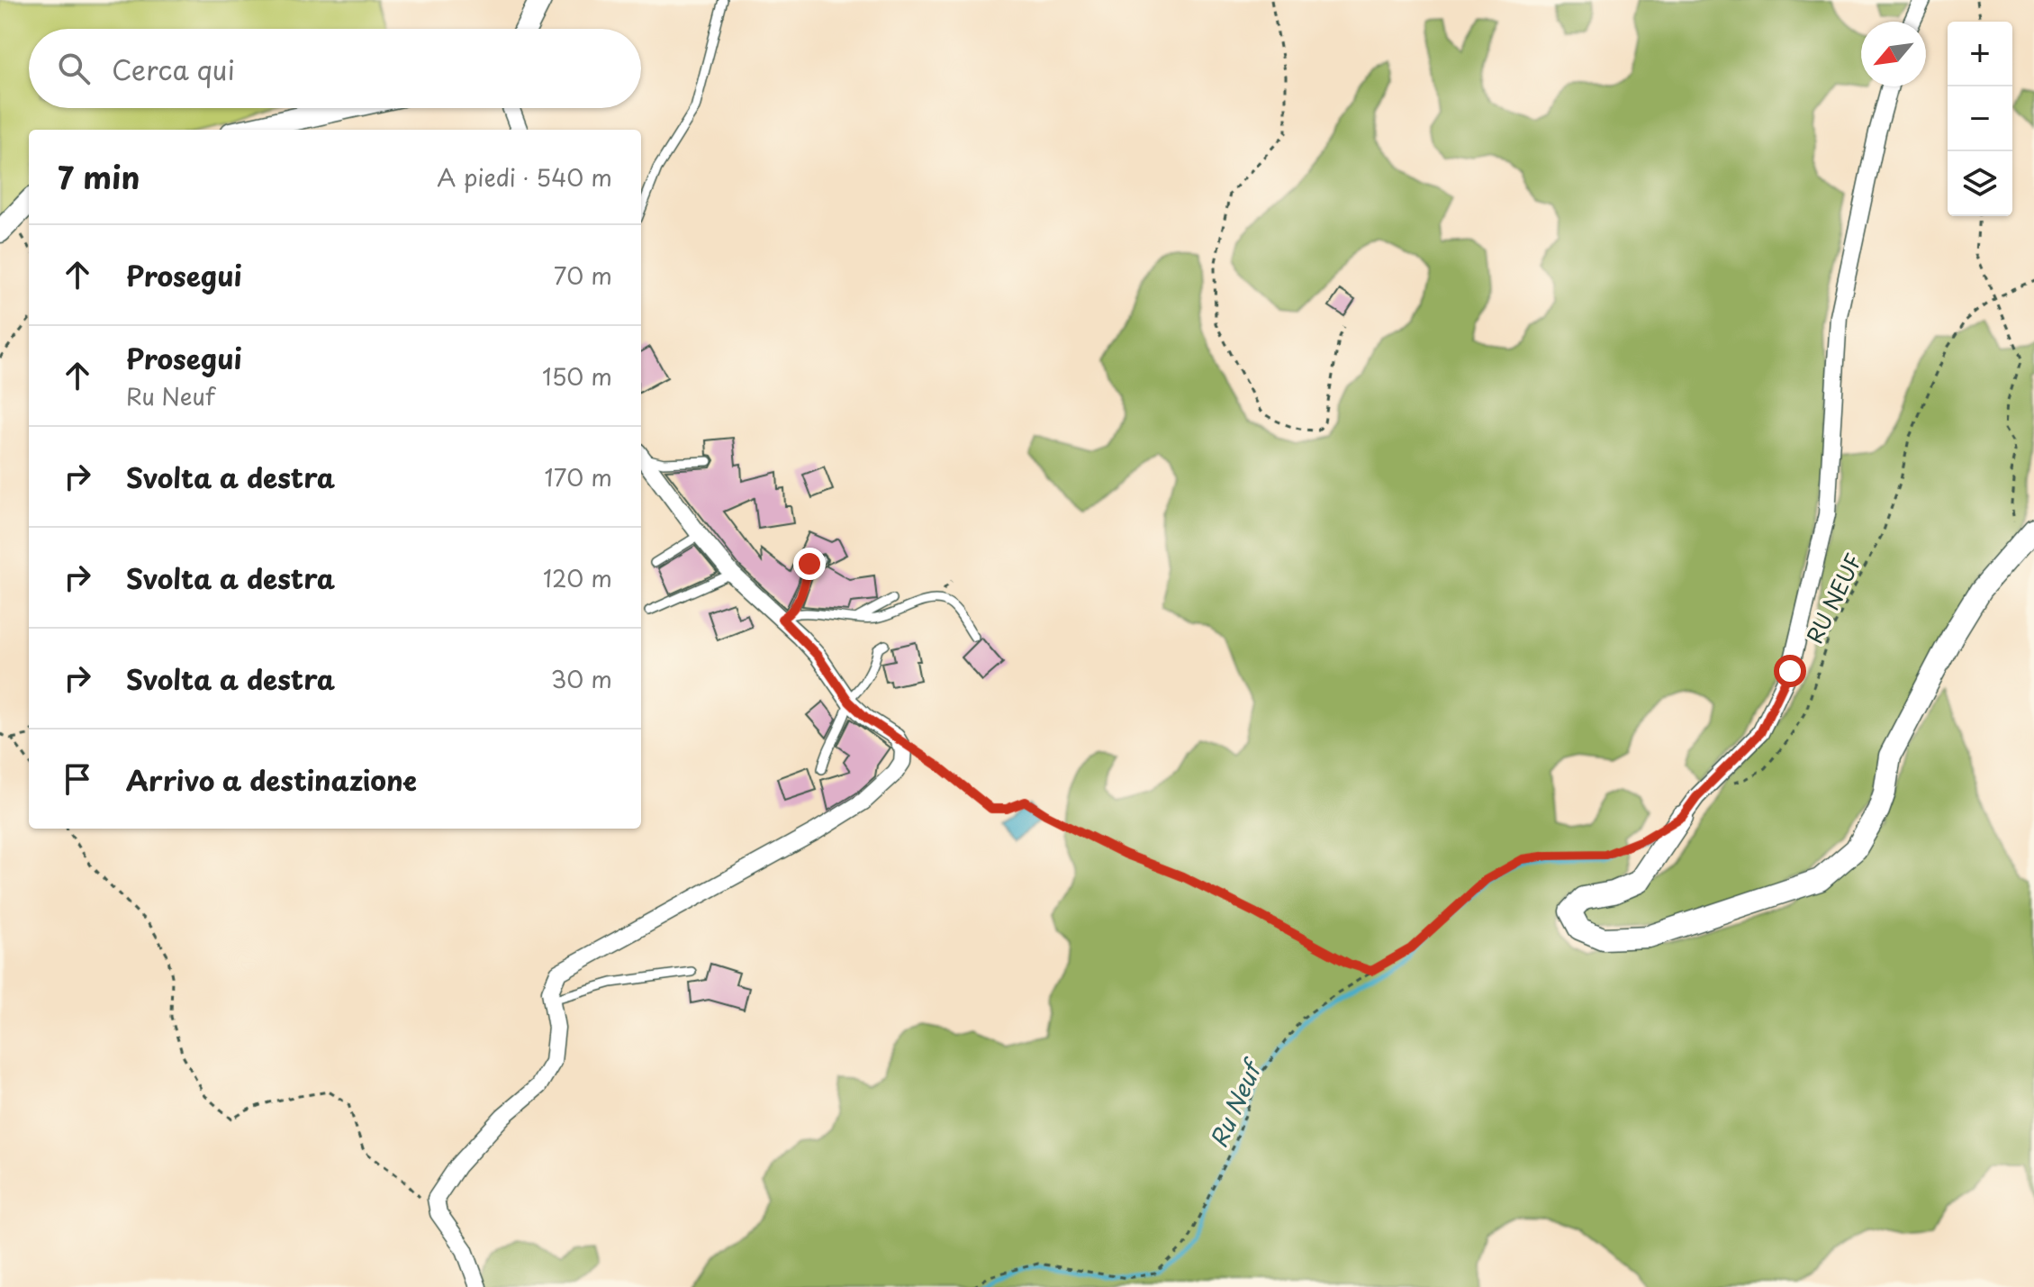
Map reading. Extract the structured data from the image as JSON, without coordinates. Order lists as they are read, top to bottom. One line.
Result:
{"streets":{"path":["RU NEUF"]},"water":["Ru Neuf"],"north":"bottom left","page":{"map_buttons":["+","−"],"search":"Cerca qui","heading":["7 min","A piedi · 540 m"],"list":[["Prosegui","70 m"],["Prosegui","Ru Neuf","150 m"],["Svolta a destra","170 m"],["Svolta a destra","120 m"],["Svolta a destra","30 m"],"Arrivo a destinazione"]}}
